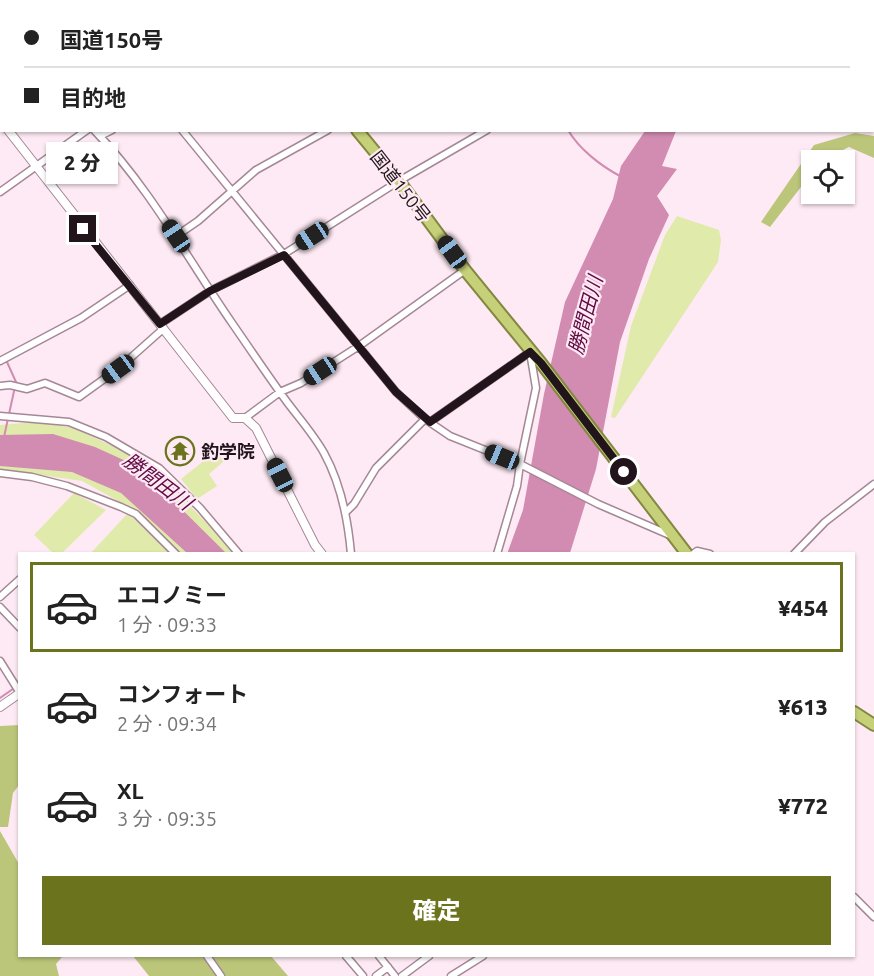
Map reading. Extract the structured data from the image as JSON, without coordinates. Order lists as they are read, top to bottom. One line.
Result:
{"streets":{"highway":["国道150号"]},"water":["勝間田川"],"places":{"temple":["釣学院"]},"page":{"banner":["国道150号","目的地"],"bubble":"2 分","list":[{"name":"エコノミー","note":"1 分 · 09:33","value":"¥454"},{"name":"コンフォート","note":"2 分 · 09:34","value":"¥613"},{"name":"XL","note":"3 分 · 09:35","value":"¥772"}],"buttons":"確定"}}
